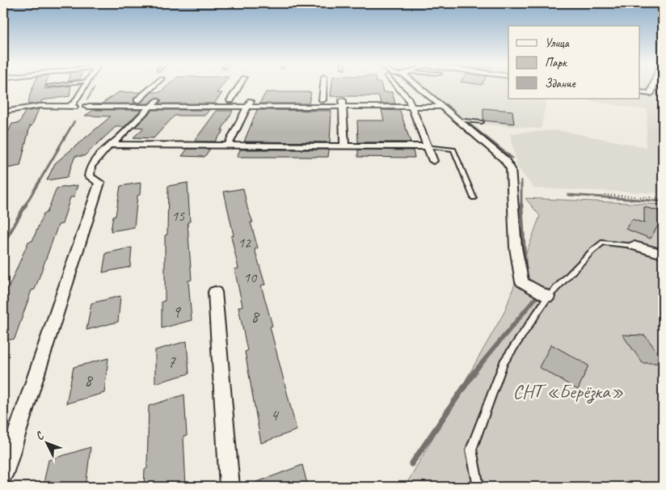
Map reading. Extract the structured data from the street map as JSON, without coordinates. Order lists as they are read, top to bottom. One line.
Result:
{"parks":["СНТ «Берёзка»"],"house_numbers":["15","12","10","9","8","7","8","4"],"legend":["Улица","Парк","Здание"],"north":"top left"}
